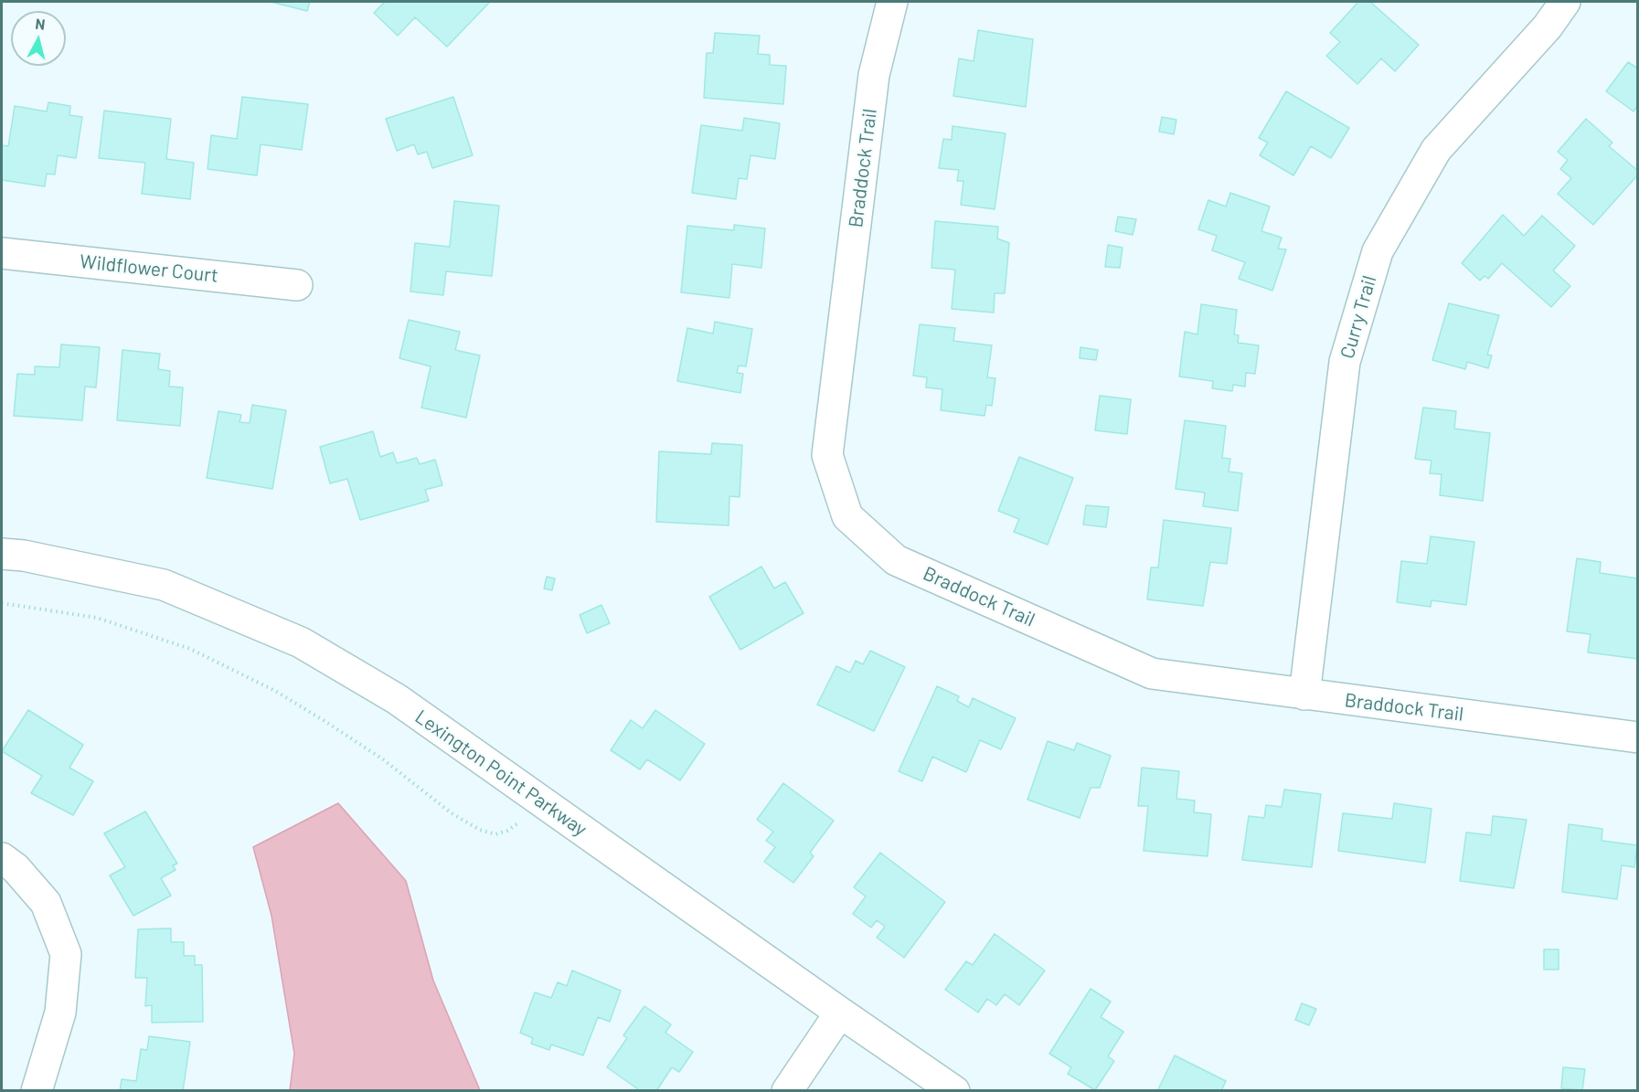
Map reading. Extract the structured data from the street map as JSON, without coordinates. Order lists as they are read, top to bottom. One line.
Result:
{"streets":{"street":["Braddock Trail","Wildflower Court","Curry Trail","Lexington Point Parkway"]},"crossings":[["Braddock Trail","Curry Trail"]],"north":"top"}
